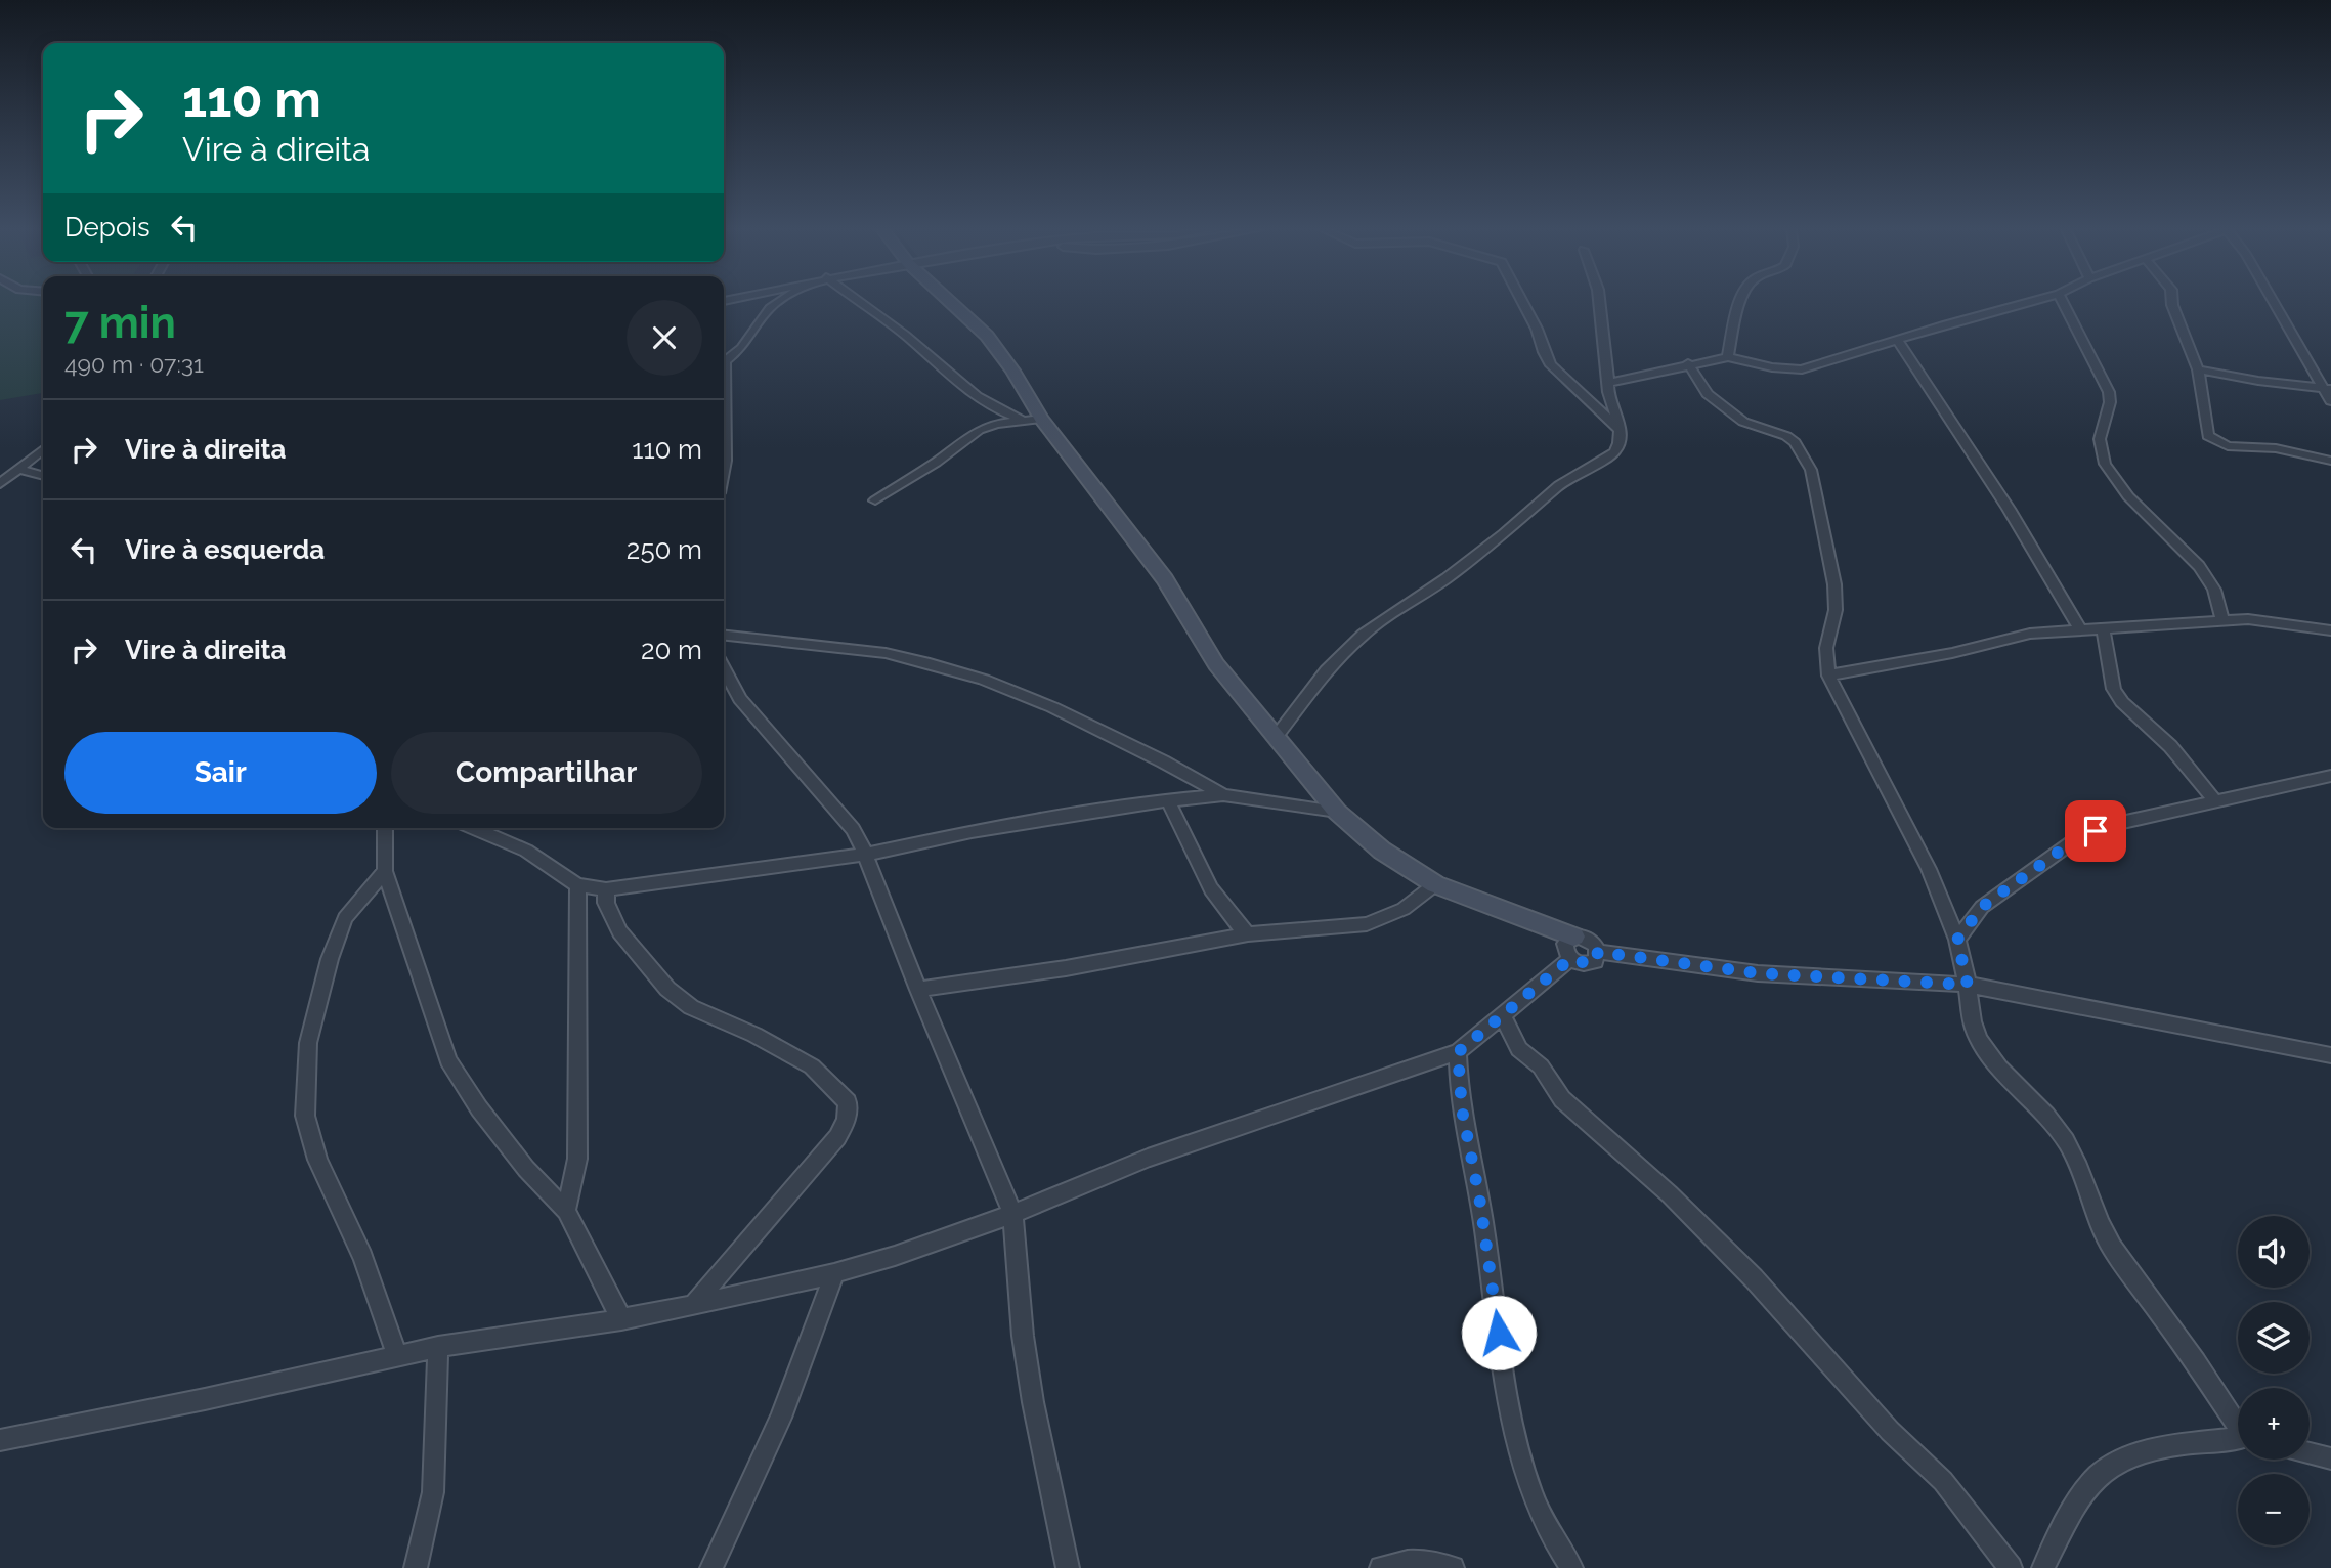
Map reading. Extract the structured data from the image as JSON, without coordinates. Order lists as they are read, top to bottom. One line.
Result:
{"page":{"turn":["110 m","Vire à direita"],"then":"Depois","heading":["7 min","490 m · 07:31"],"list":[{"name":"Vire à direita","value":"110 m"},{"name":"Vire à esquerda","value":"250 m"},{"name":"Vire à direita","value":"20 m"}],"buttons":["Sair","Compartilhar"],"map_buttons":["+","−"]}}
